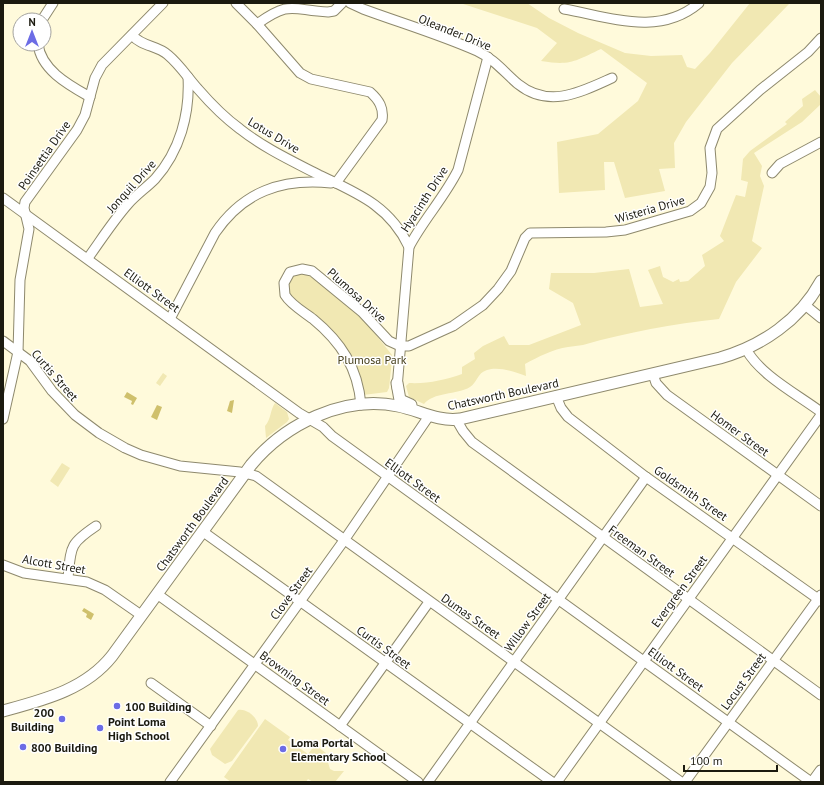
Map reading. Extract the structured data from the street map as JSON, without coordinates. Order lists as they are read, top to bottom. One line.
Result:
{"streets":{"main road":["Chatsworth Boulevard"],"street":["Oleander Drive","Lotus Drive","Poinsettia Drive","Jonquil Drive","Hyacinth Drive","Wisteria Drive","Elliott Street","Plumosa Drive","Curtis Street","Homer Street","Goldsmith Street","Freeman Street","Alcott Street","Evergreen Street","Clove Street","Dumas Street","Willow Street","Browning Street","Locust Street"]},"crossings":[["Oleander Drive","Hyacinth Drive"],["Lotus Drive","Poinsettia Drive"],["Lotus Drive","Jonquil Drive"],["Lotus Drive","Hyacinth Drive"],["Poinsettia Drive","Elliott Street"],["Poinsettia Drive","Curtis Street"],["Jonquil Drive","Elliott Street"],["Hyacinth Drive","Wisteria Drive"],["Hyacinth Drive","Plumosa Drive"],["Hyacinth Drive","Chatsworth Boulevard"],["Wisteria Drive","Plumosa Drive"],["Elliott Street","Chatsworth Boulevard"],["Elliott Street","Evergreen Street"],["Elliott Street","Clove Street"],["Elliott Street","Willow Street"],["Elliott Street","Locust Street"],["Plumosa Drive","Chatsworth Boulevard"],["Curtis Street","Chatsworth Boulevard"],["Curtis Street","Clove Street"],["Curtis Street","Dumas Street"],["Curtis Street","Willow Street"],["Chatsworth Boulevard","Homer Street"],["Chatsworth Boulevard","Goldsmith Street"],["Chatsworth Boulevard","Freeman Street"],["Chatsworth Boulevard","Alcott Street"],["Chatsworth Boulevard","Clove Street"],["Chatsworth Boulevard","Dumas Street"],["Chatsworth Boulevard","Browning Street"],["Homer Street","Evergreen Street"],["Goldsmith Street","Evergreen Street"],["Goldsmith Street","Willow Street"],["Goldsmith Street","Locust Street"],["Freeman Street","Evergreen Street"],["Freeman Street","Willow Street"],["Freeman Street","Locust Street"],["Evergreen Street","Dumas Street"],["Clove Street","Dumas Street"],["Clove Street","Browning Street"],["Dumas Street","Willow Street"]],"parks":["Plumosa Park"],"places":["100 Building","200 Building","Point Loma High School","800 Building","Loma Portal Elementary School"],"scale_bar":"100 m","north":"top"}
